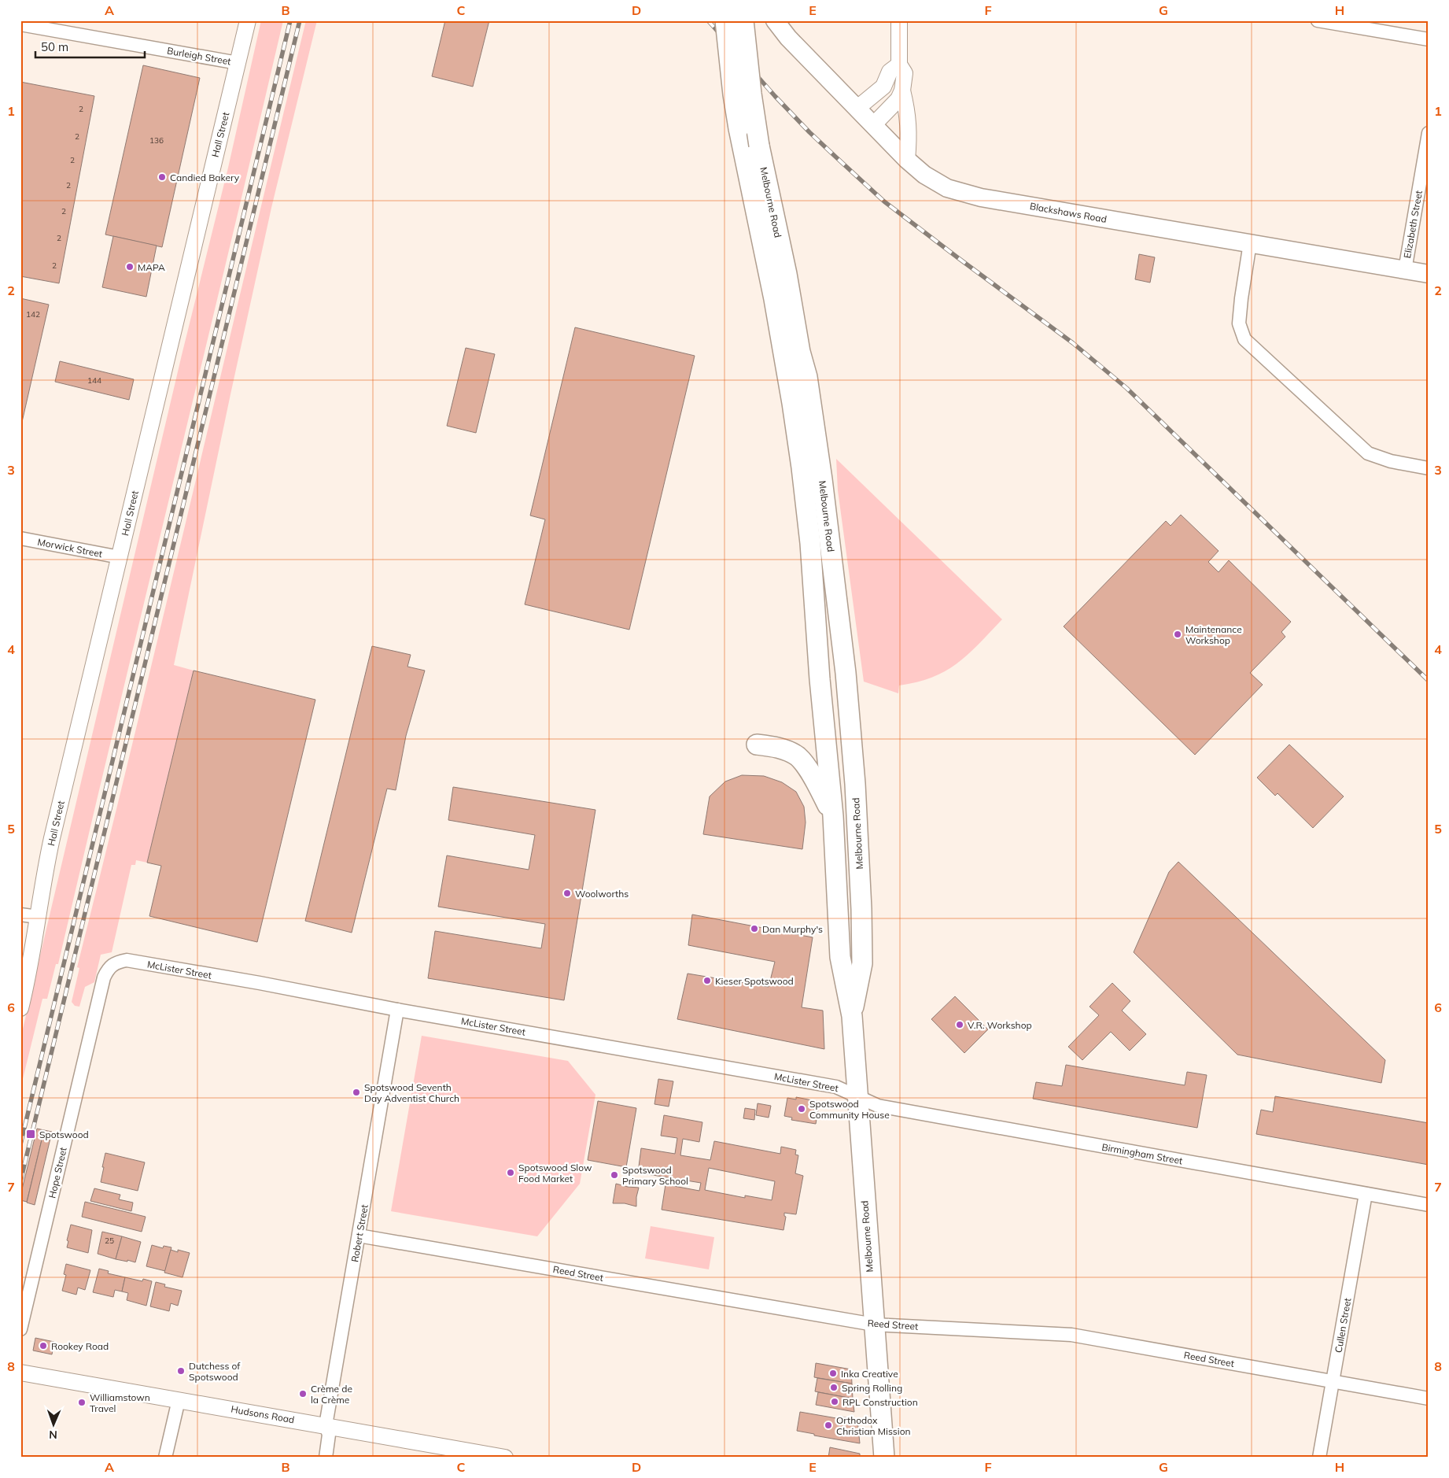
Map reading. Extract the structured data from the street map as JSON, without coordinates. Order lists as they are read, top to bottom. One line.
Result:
{"streets":{"main road":["Melbourne Road","Blackshaws Road"],"street":["Burleigh Street","Hall Street","Elizabeth Street","Morwick Street","McLister Street","Birmingham Street","Hope Street","Robert Street","Reed Street","Cullen Street","Hudsons Road"]},"crossings":[["Burleigh Street","Hall Street"],["Hall Street","Morwick Street"],["Melbourne Road","McLister Street"],["Melbourne Road","Birmingham Street"],["Melbourne Road","Reed Street"],["Blackshaws Road","Elizabeth Street"],["McLister Street","Birmingham Street"],["McLister Street","Hope Street"],["McLister Street","Robert Street"],["Birmingham Street","Cullen Street"],["Robert Street","Reed Street"],["Robert Street","Hudsons Road"],["Reed Street","Cullen Street"]],"places":{"other":["Candied Bakery","MAPA","Maintenance Workshop","Woolworths","Dan Murphy's","Kieser Spotswood","V.R. Workshop","Spotswood Seventh Day Adventist Church","Spotswood Community House","Spotswood Slow Food Market","Spotswood Primary School","Rookey Road","Dutchess of Spotswood","Inka Creative","Spring Rolling","Crème de la Crème","RPL Construction","Williamstown Travel","Orthodox Christian Mission"],"transit":["Spotswood"]},"house_numbers":["2","2","136","2","2","2","2","2","142","144","25"],"scale_bar":"50 m","north":"bottom","grid":{"columns":["A","B","C","D","E","F","G","H"],"rows":["1","2","3","4","5","6","7","8"]}}
